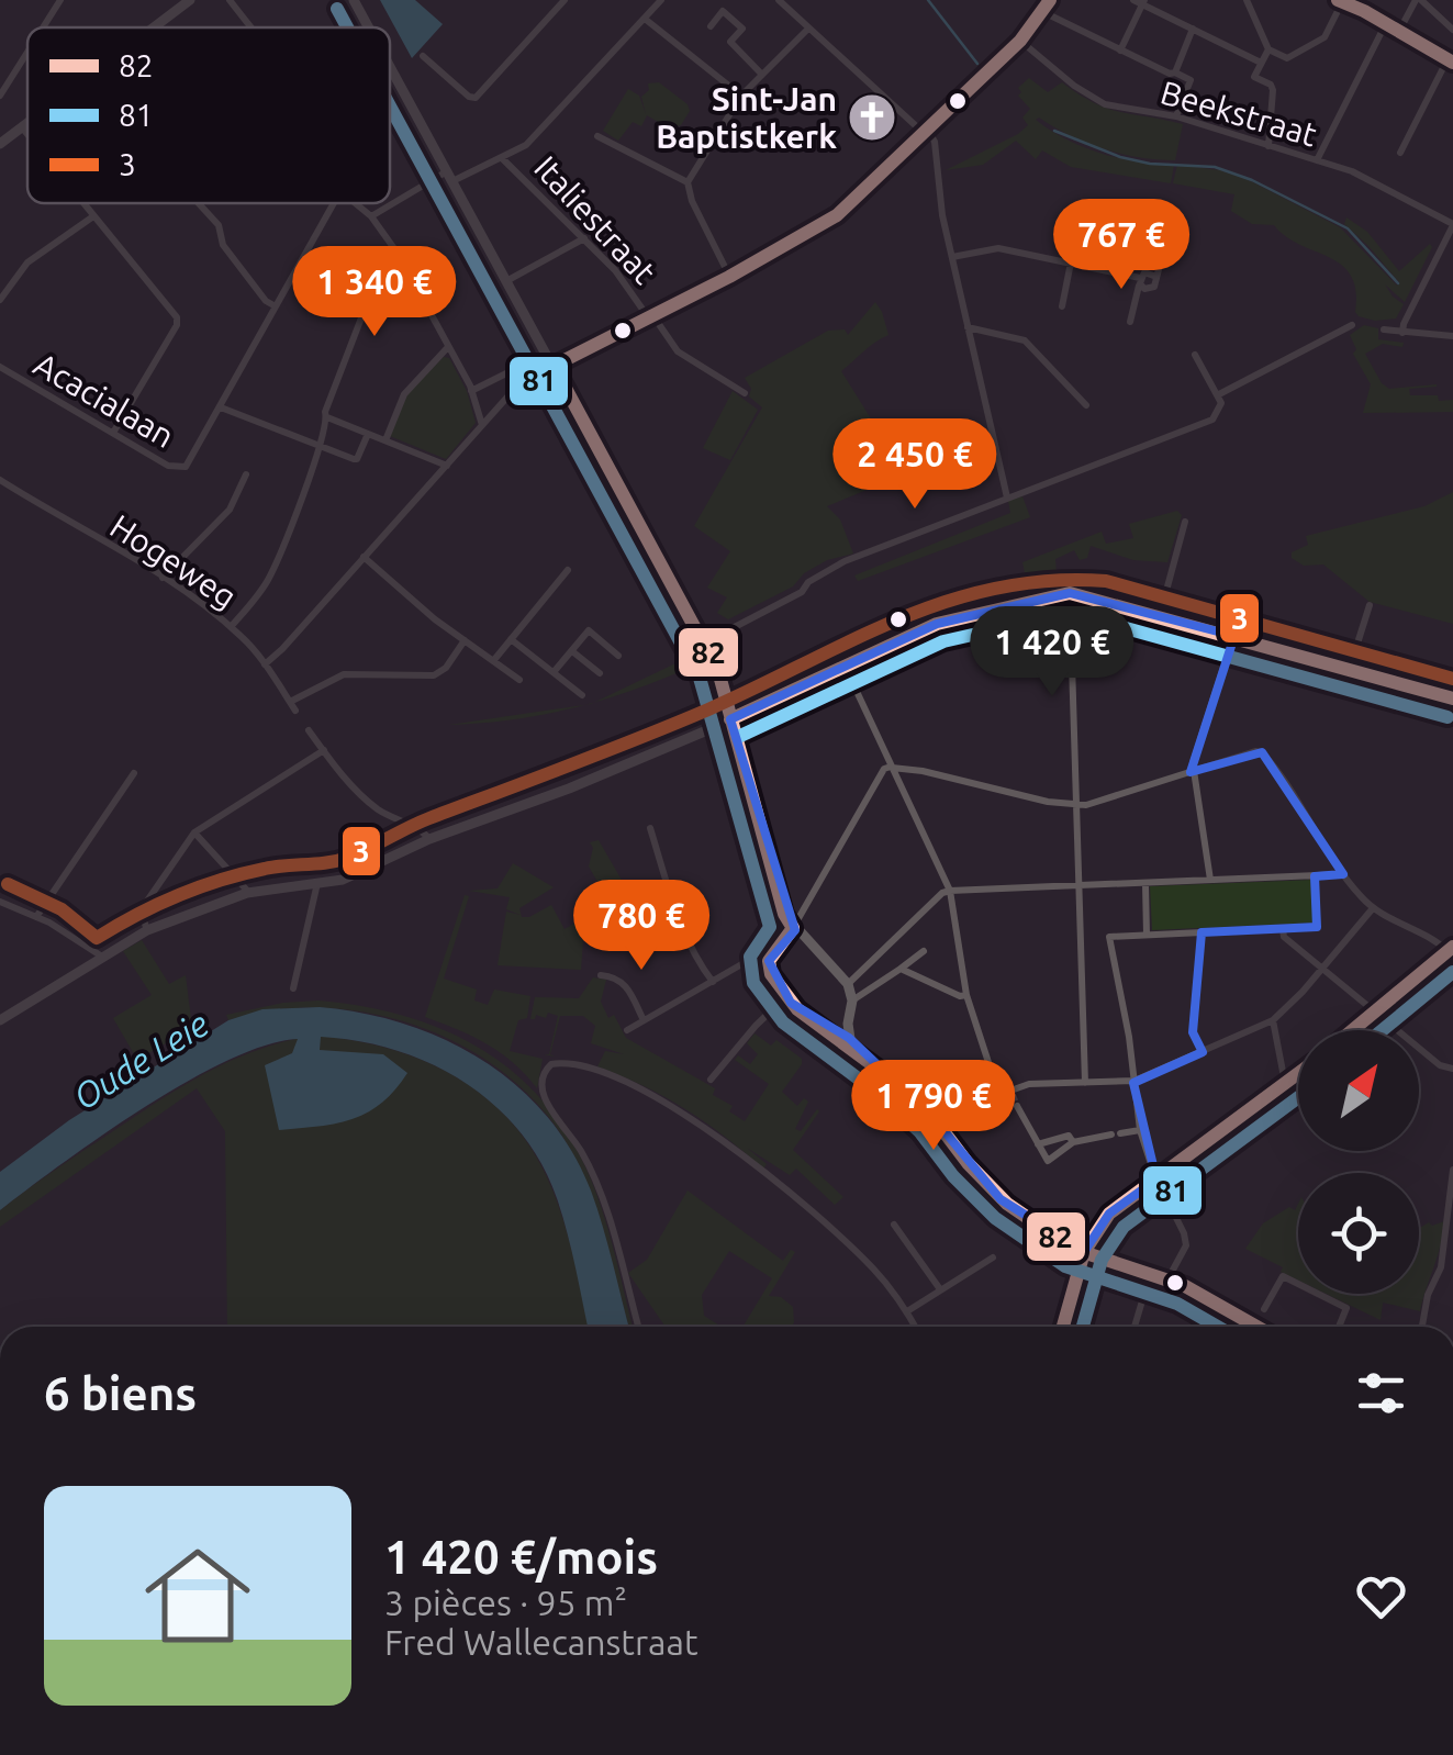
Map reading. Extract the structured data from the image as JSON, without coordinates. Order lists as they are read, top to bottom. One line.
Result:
{"streets":{"street":["Beekstraat","Italiestraat","Acacialaan","Hogeweg"]},"water":["Oude Leie"],"places":{"church":["Sint-Jan Baptistkerk"]},"lines":["transit line 82","transit line 81","transit line 3"],"legend":["82","81","3"],"north":"top right","page":{"price":["767 €","1 340 €","2 450 €","1 420 €","780 €","1 790 €"],"heading":"6 biens","list":[{"name":"1 420 €/mois","note":"3 pièces · 95 m² · Fred Wallecanstraat"}]}}
